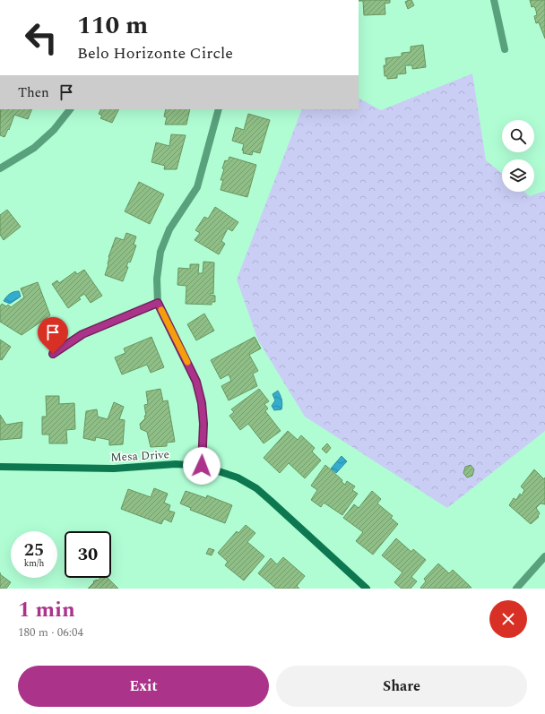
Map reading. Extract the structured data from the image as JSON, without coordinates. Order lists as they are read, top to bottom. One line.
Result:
{"streets":{"street":["Mesa Drive"]},"page":{"turn":["110 m","Belo Horizonte Circle"],"then":"Then","speed":"25 km/h","limit":"30","heading":["1 min","180 m · 06:04"],"buttons":["Exit","Share"]}}
